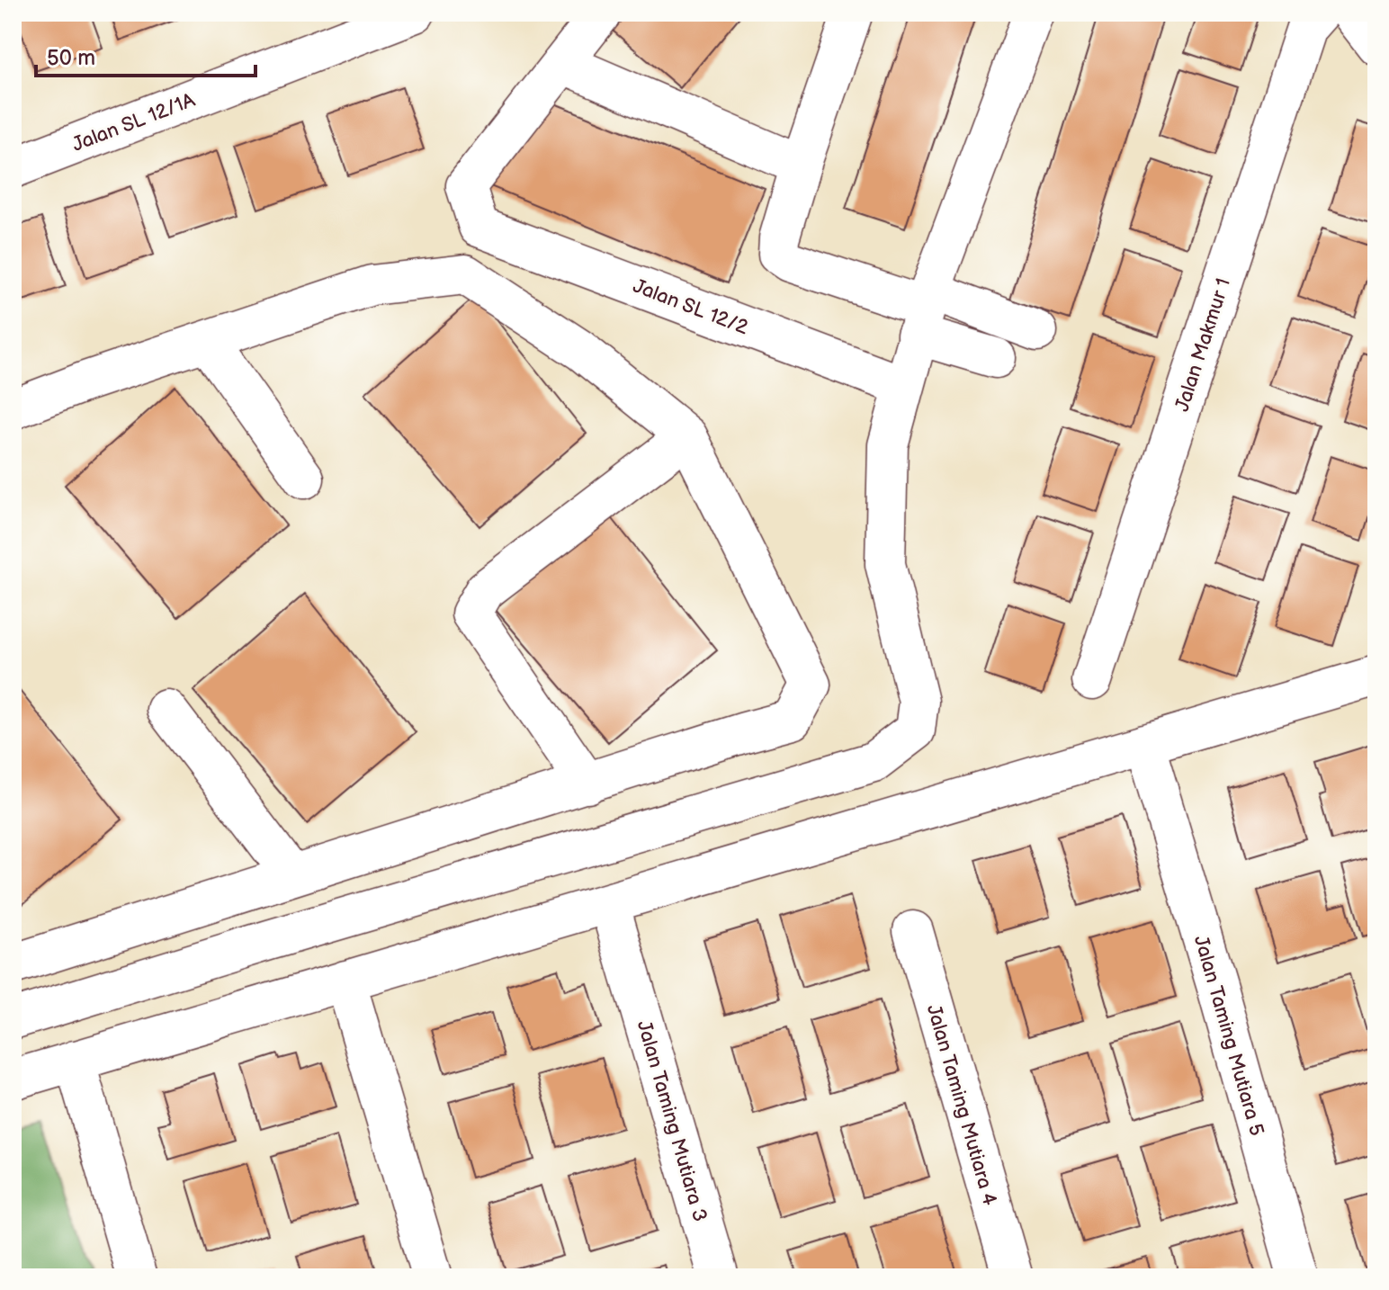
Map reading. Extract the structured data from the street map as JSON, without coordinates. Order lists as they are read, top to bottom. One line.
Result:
{"streets":{"street":["Jalan SL 12/1A","Jalan SL 12/2","Jalan Makmur 1","Jalan Taming Mutiara 5","Jalan Taming Mutiara 4","Jalan Taming Mutiara 3"]},"scale_bar":"50 m"}
